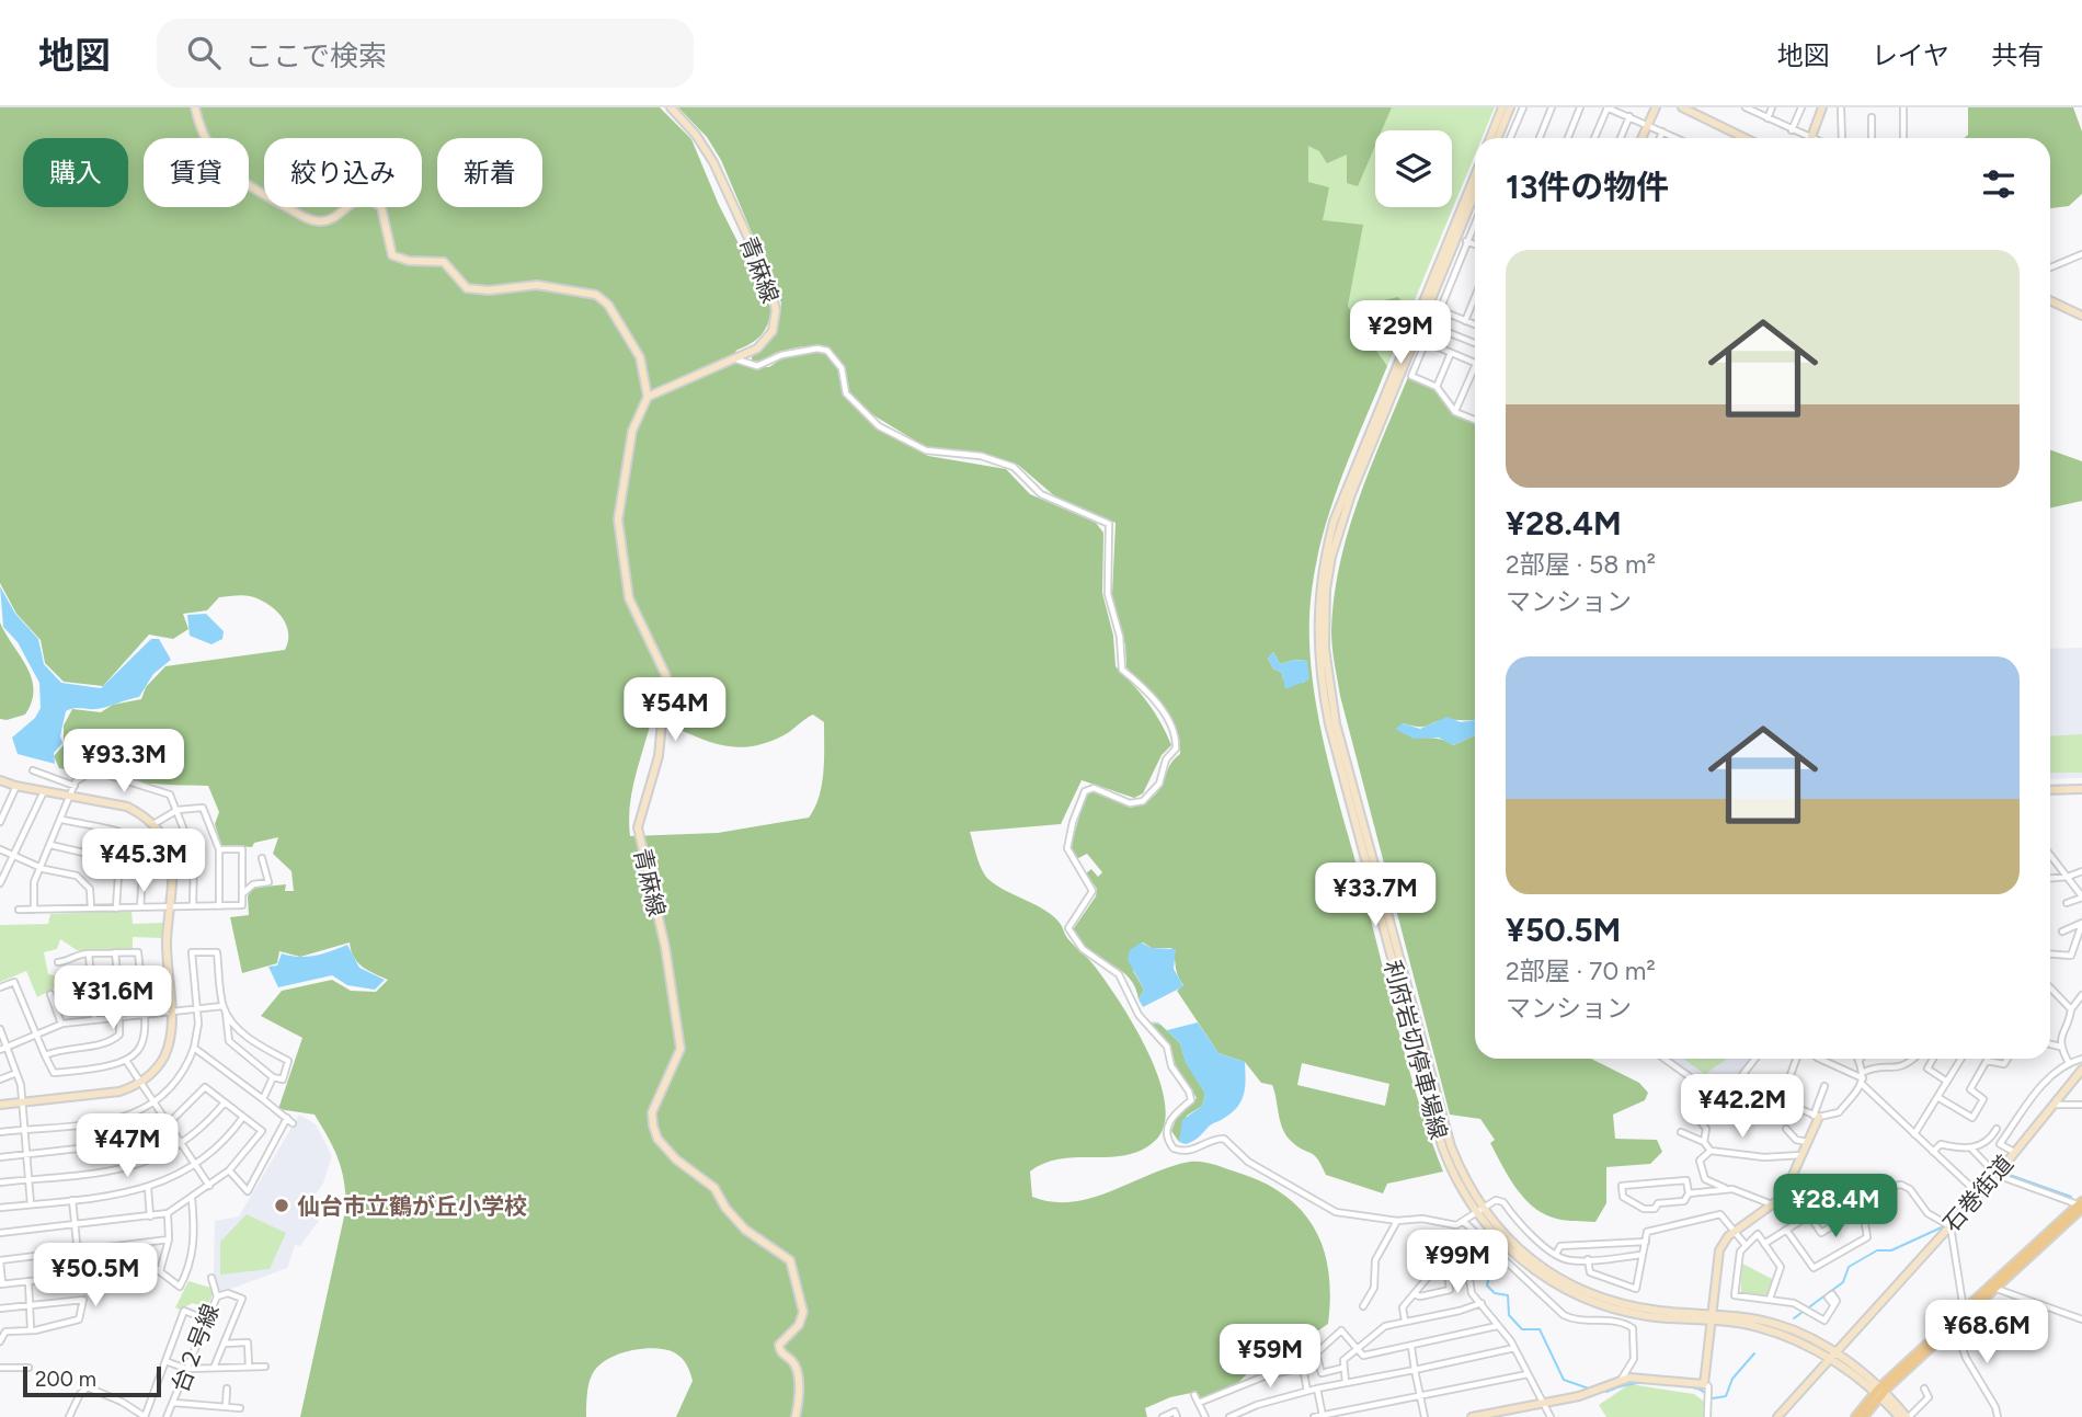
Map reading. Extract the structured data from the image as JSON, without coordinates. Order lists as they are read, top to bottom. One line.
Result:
{"streets":{"street":["青麻線","利府岩切停車場線","石巻街道","台２号線"]},"crossings":[["利府岩切停車場線","石巻街道"]],"places":["仙台市立鶴が丘小学校"],"scale_bar":"200 m","page":{"header":"地図","search":"ここで検索","nav":["地図","レイヤ","共有"],"chip":["購入","賃貸","絞り込み","新着"],"heading":"13件の物件","list":[{"name":"¥28.4M","note":"2部屋 · 58 m² · マンション"},{"name":"¥50.5M","note":"2部屋 · 70 m² · マンション"}],"price":["¥29M","¥54M","¥93.3M","¥45.3M","¥33.7M","¥31.6M","¥42.2M","¥47M","¥28.4M","¥99M","¥50.5M","¥68.6M","¥59M"],"scale":"200 m"}}
